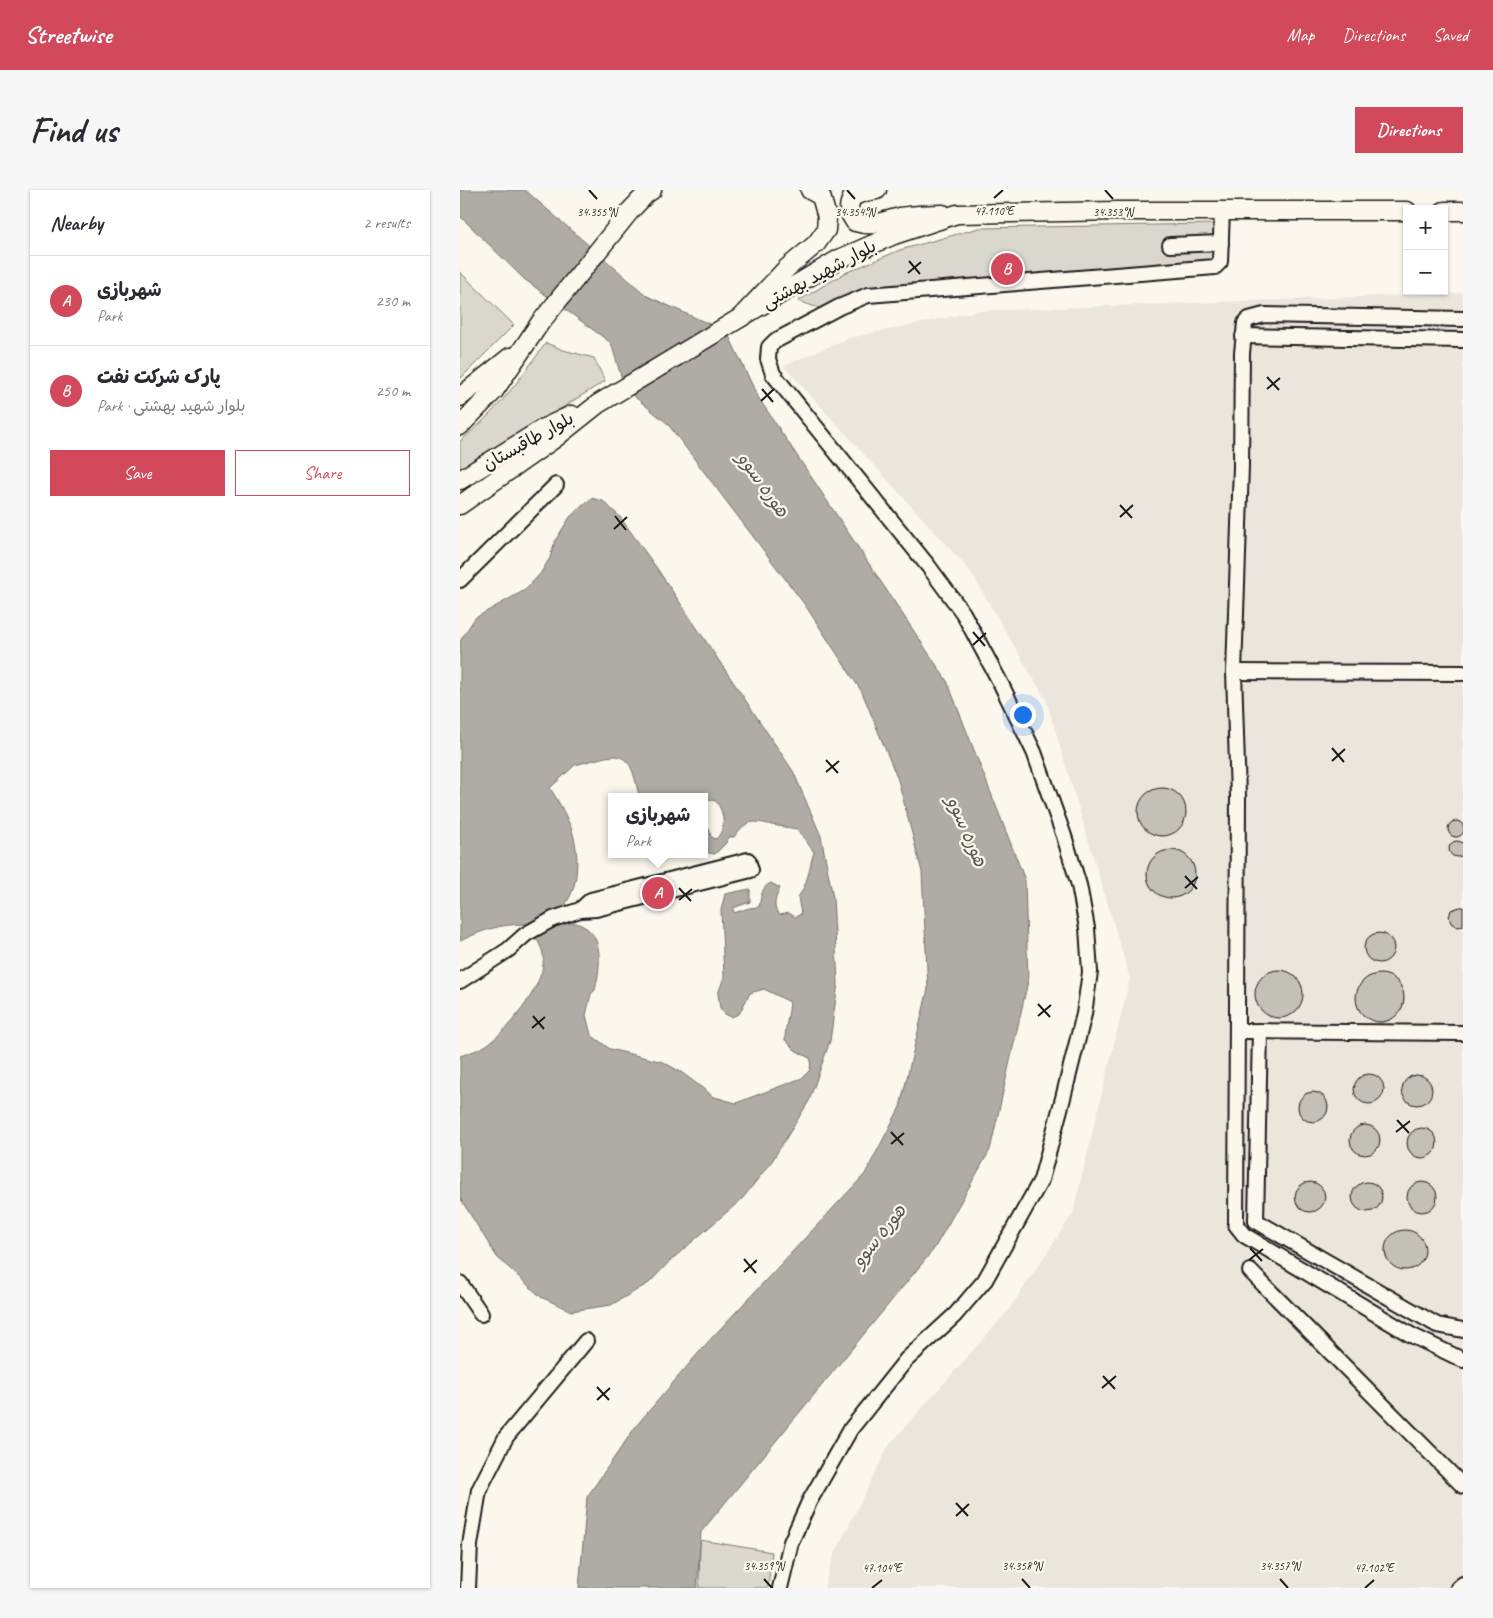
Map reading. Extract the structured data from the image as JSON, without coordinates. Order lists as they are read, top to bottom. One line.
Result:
{"streets":{"main road":["بلوار شهید بهشتی","بلوار طاقبستان"]},"crossings":[["بلوار شهید بهشتی","بلوار طاقبستان"]],"water":["هوره سوو"],"page":{"header":"Streetwise","nav":["Map","Directions","Saved"],"buttons":["Directions",["Save","Share"]],"title":"Find us","heading":["Nearby","2 results"],"map_buttons":["+","−"],"pins":["B","A"],"list":[{"mark":"A","name":"شهربازی","note":"Park","value":"230 m"},{"mark":"B","name":"پارک شرکت نفت","note":"Park · بلوار شهید بهشتی","value":"250 m"}],"popup":["شهربازی","Park"]},"coordinates":["47.110°E","34.354°N","34.353°N","34.355°N","34.359°N","34.358°N","34.357°N","47.104°E","47.102°E"]}
